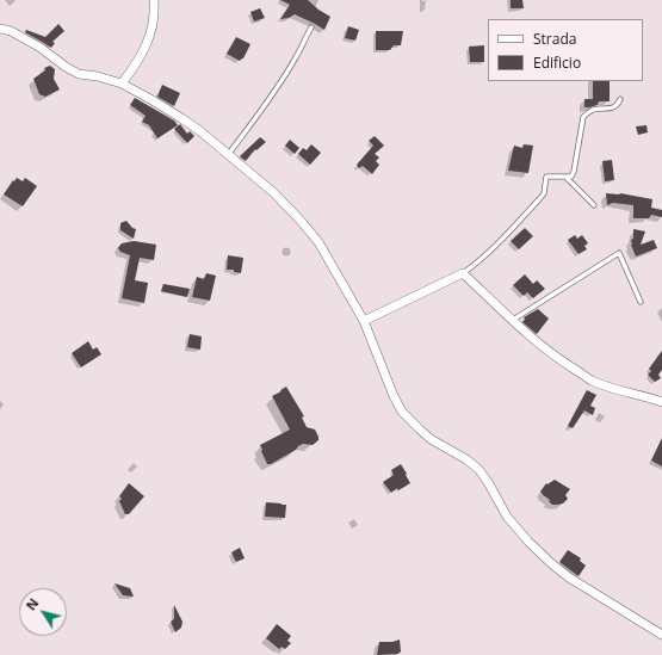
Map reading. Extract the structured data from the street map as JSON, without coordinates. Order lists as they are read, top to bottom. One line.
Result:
{"legend":["Strada","Edificio"],"north":"top left"}
